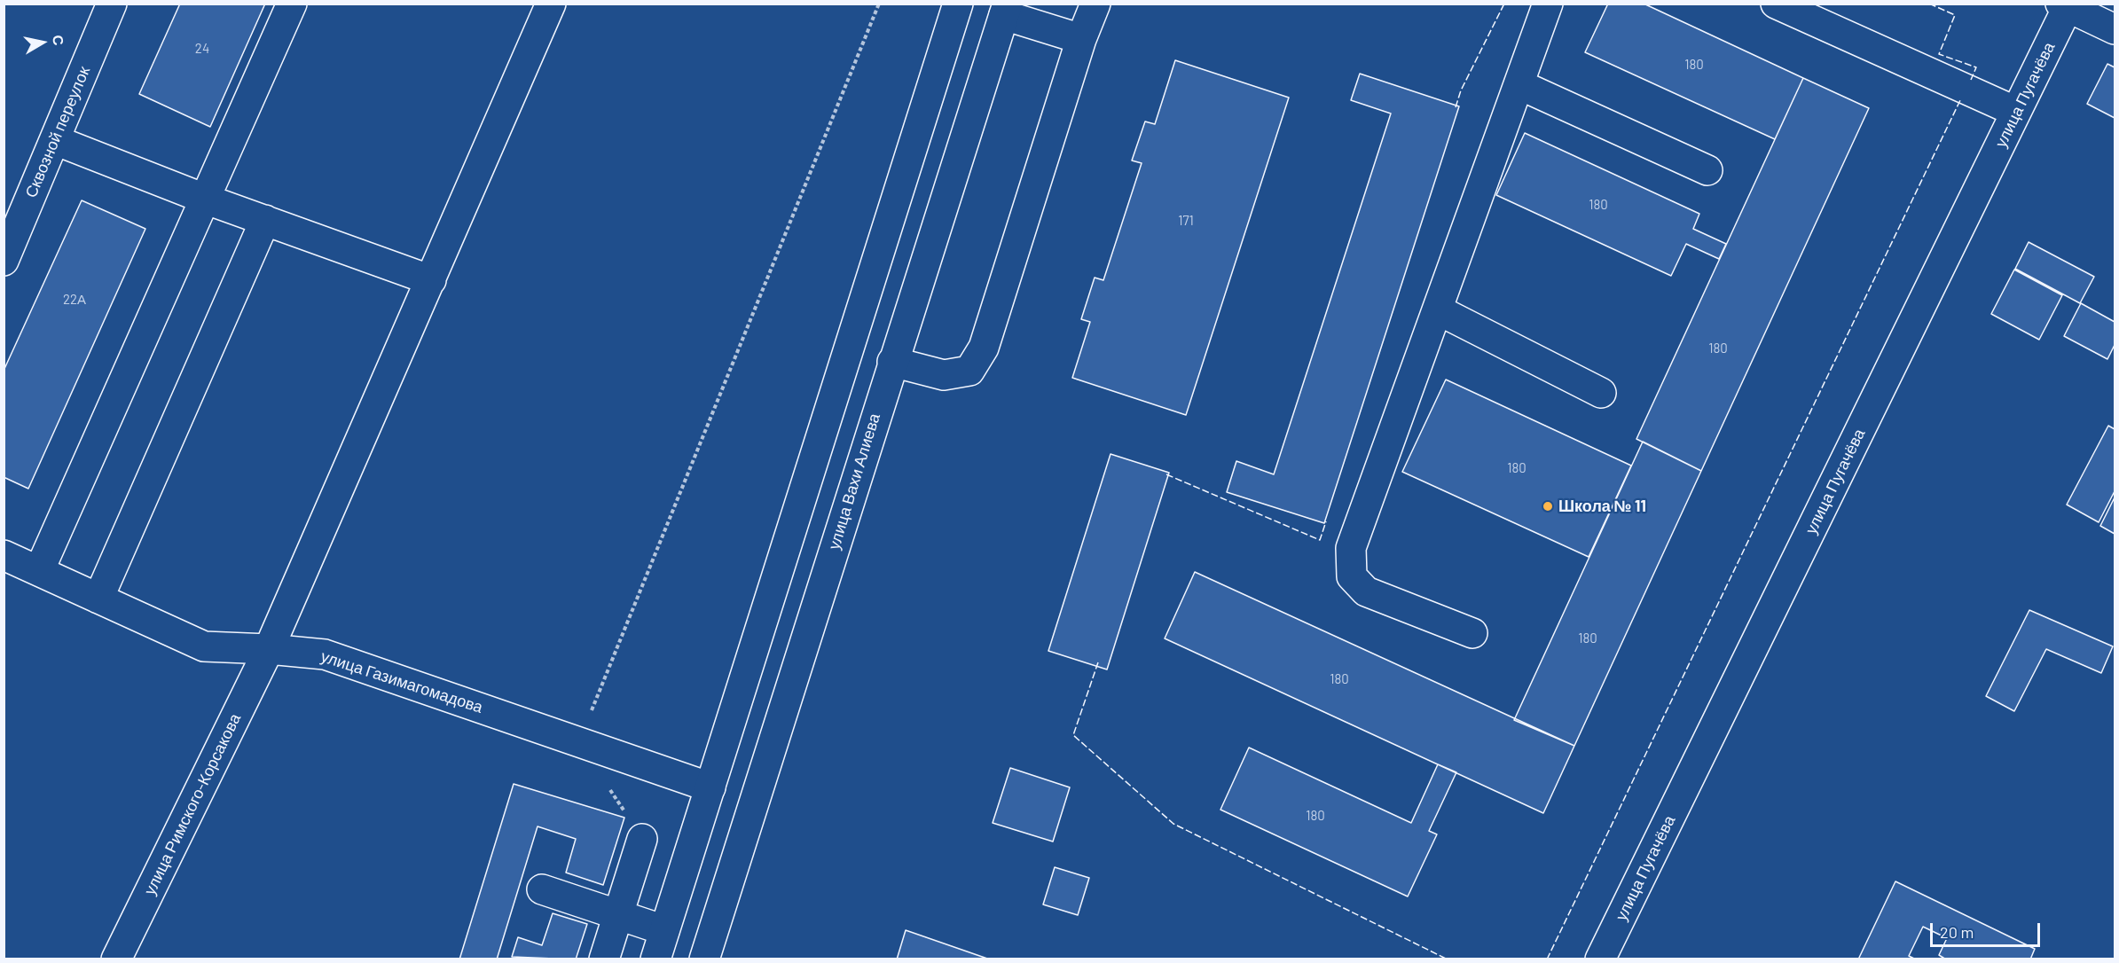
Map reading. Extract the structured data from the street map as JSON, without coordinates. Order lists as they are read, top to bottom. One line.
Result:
{"streets":{"street":["улица Пугачёва","Сквозной переулок","улица Вахи Алиева","улица Газимагомадова","улица Римского-Корсакова"]},"crossings":[["улица Газимагомадова","улица Римского-Корсакова"]],"places":["Школа № 11"],"house_numbers":["24","180","180","171","22А","180","180","180","180","180"],"scale_bar":"20 m","north":"right"}
